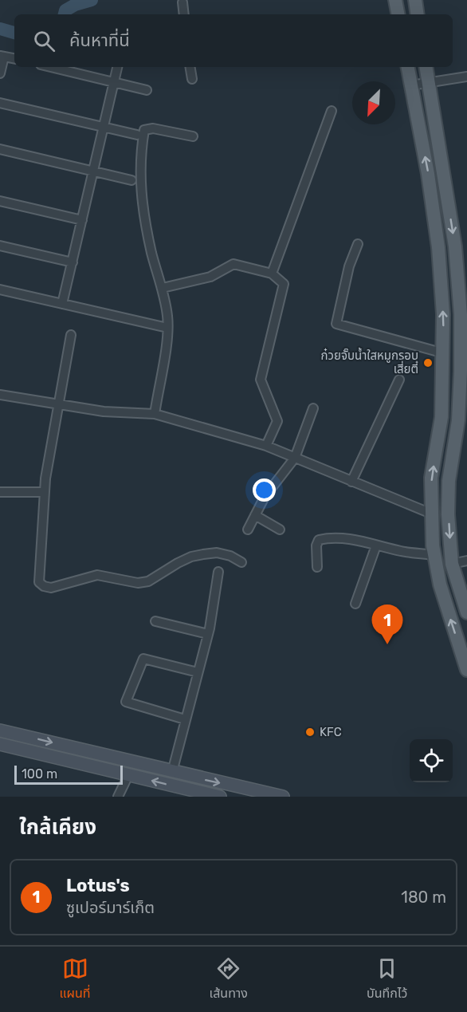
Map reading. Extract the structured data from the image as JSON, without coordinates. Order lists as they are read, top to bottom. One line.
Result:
{"places":["ก๋วยจั๊บน้ำใสหมูกรอบ เสี่ยตี๋","KFC"],"scale_bar":"100 m","north":"bottom left","page":{"search":"ค้นหาที่นี่","pins":"1","scale":"100 m","heading":"ใกล้เคียง","list":[{"mark":"1","name":"Lotus's","note":"ซูเปอร์มาร์เก็ต","value":"180 m"}],"nav":["แผนที่","เส้นทาง","บันทึกไว้"]}}
